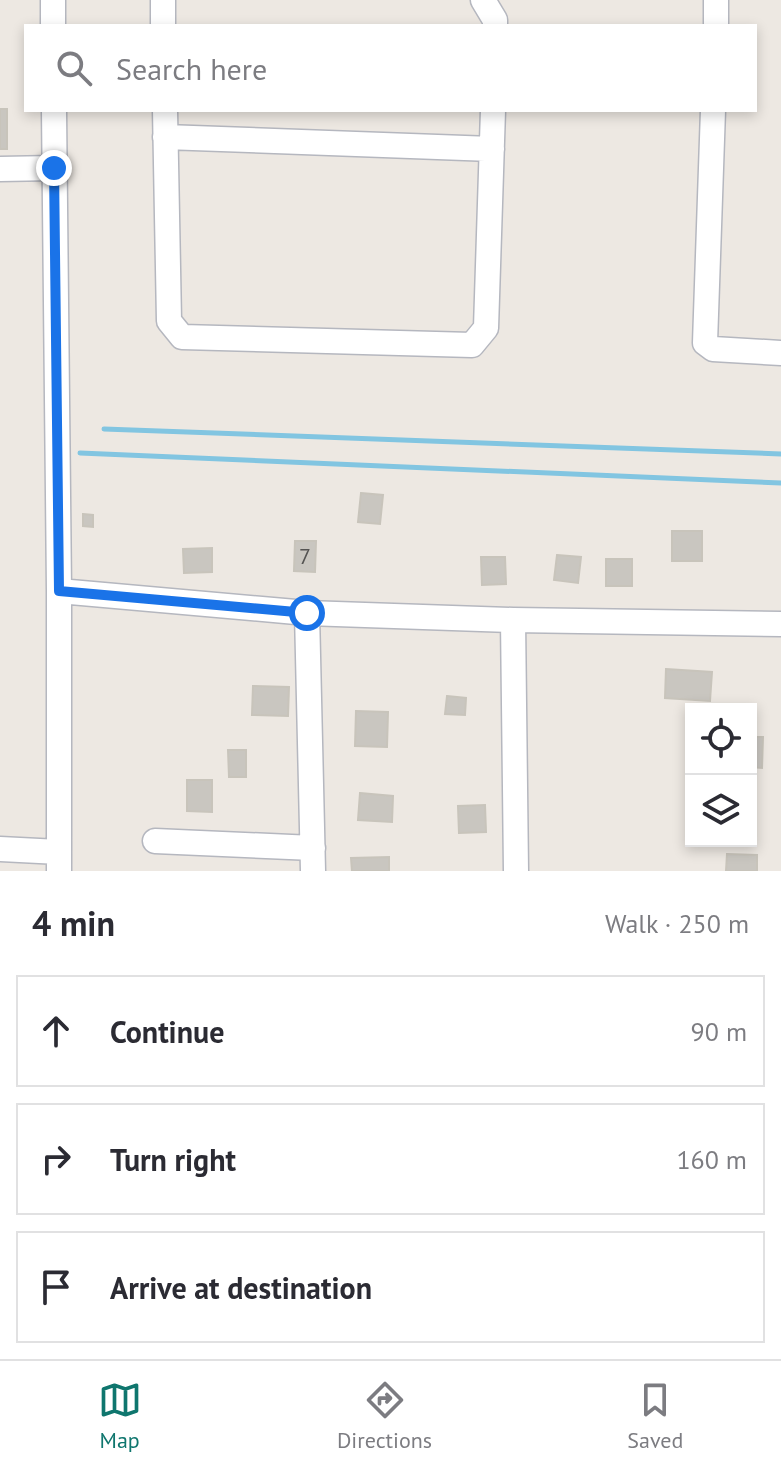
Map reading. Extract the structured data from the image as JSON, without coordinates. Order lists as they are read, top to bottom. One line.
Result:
{"house_numbers":["7"],"page":{"search":"Search here","heading":["4 min","Walk · 250 m"],"list":[["Continue","90 m"],["Turn right","160 m"],"Arrive at destination"],"nav":["Map","Directions","Saved"]}}
